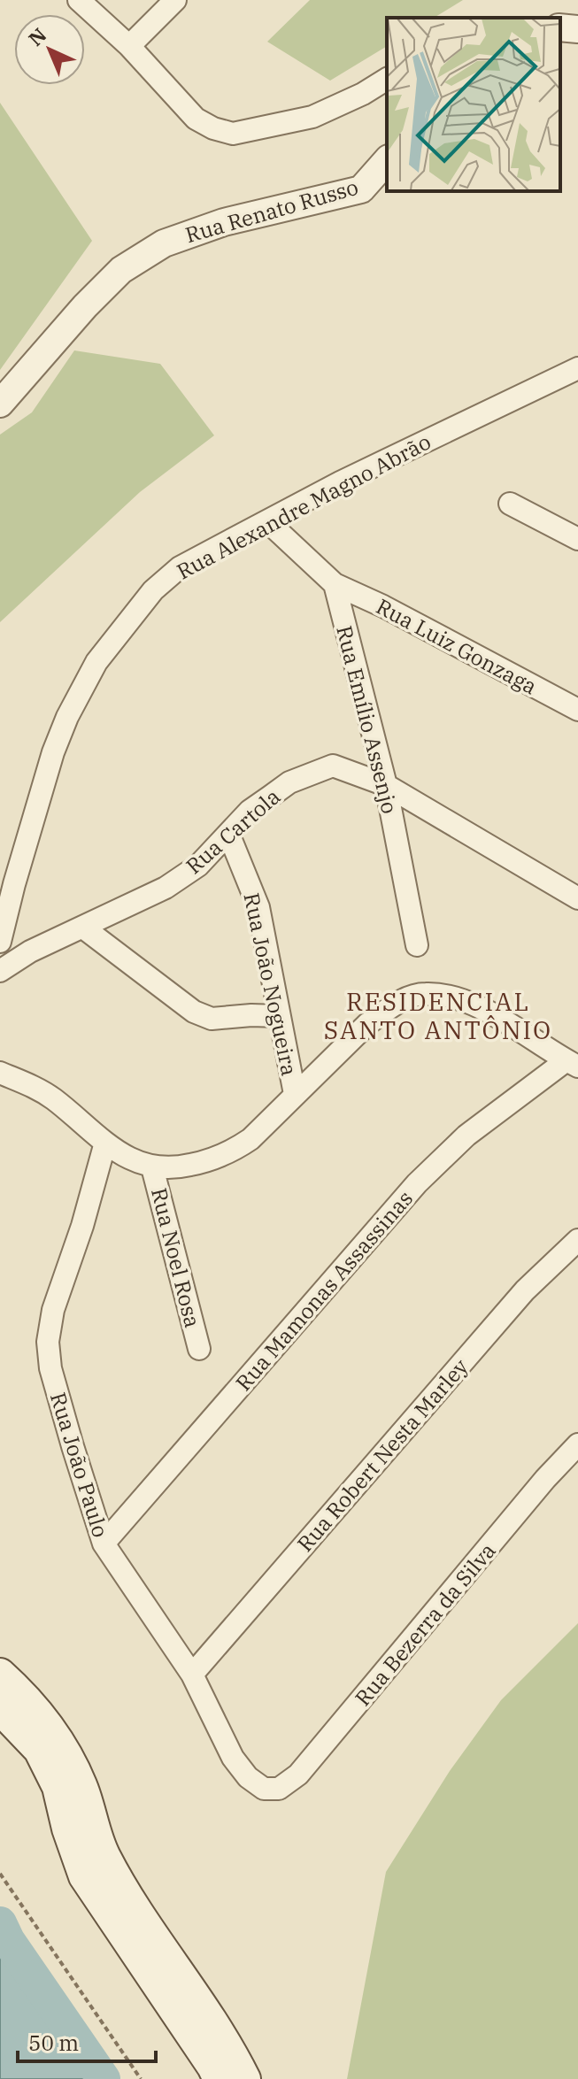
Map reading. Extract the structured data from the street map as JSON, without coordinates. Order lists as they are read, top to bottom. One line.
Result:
{"streets":{"street":["Rua Renato Russo","Rua Alexandre Magno Abrão","Rua Luiz Gonzaga","Rua Emílio Assenjo","Rua Cartola","Rua João Nogueira","Rua Noel Rosa","Rua Mamonas Assassinas","Rua Robert Nesta Marley","Rua João Paulo","Rua Bezerra da Silva"]},"crossings":[["Rua Luiz Gonzaga","Rua Emílio Assenjo"],["Rua Emílio Assenjo","Rua Cartola"],["Rua Cartola","Rua João Nogueira"],["Rua Mamonas Assassinas","Rua João Paulo"],["Rua Robert Nesta Marley","Rua João Paulo"],["Rua João Paulo","Rua Bezerra da Silva"]],"districts":["RESIDENCIAL SANTO ANTÔNIO"],"scale_bar":"50 m","north":"top left"}
